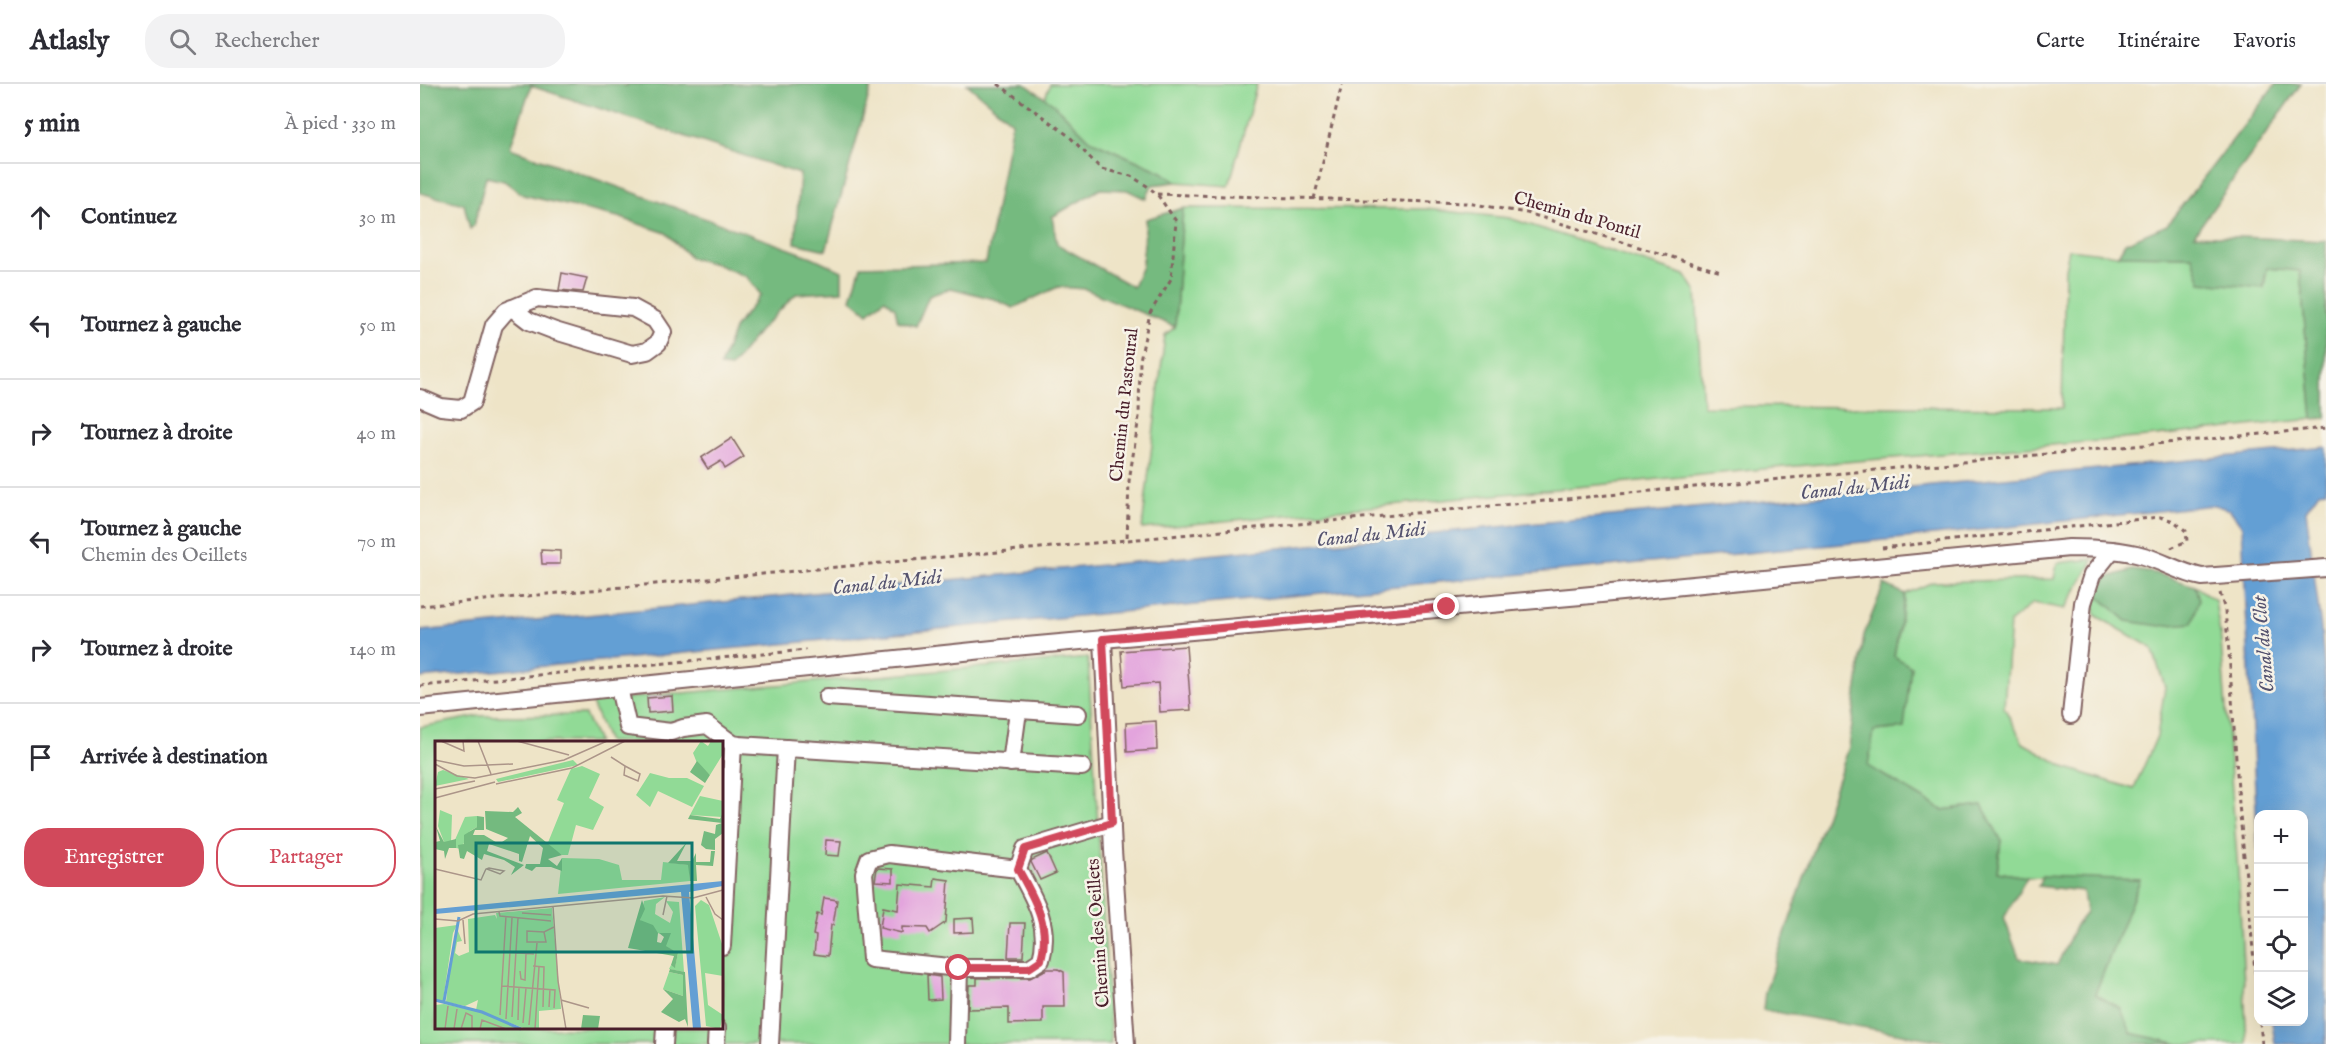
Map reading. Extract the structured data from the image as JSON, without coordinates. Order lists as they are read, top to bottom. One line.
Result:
{"streets":{"street":["Chemin des Oeillets"],"path":["Chemin du Pontil","Chemin du Pastoural"]},"crossings":[["Chemin du Pontil","Chemin du Pastoural"]],"water":["Canal du Midi","Canal du Clot"],"page":{"header":"Atlasly","search":"Rechercher","nav":["Carte","Itinéraire","Favoris"],"heading":["5 min","À pied · 330 m"],"list":[["Continuez","30 m"],["Tournez à gauche","50 m"],["Tournez à droite","40 m"],["Tournez à gauche","Chemin des Oeillets","70 m"],["Tournez à droite","140 m"],"Arrivée à destination"],"buttons":["Enregistrer","Partager"],"map_buttons":["+","−"]}}
